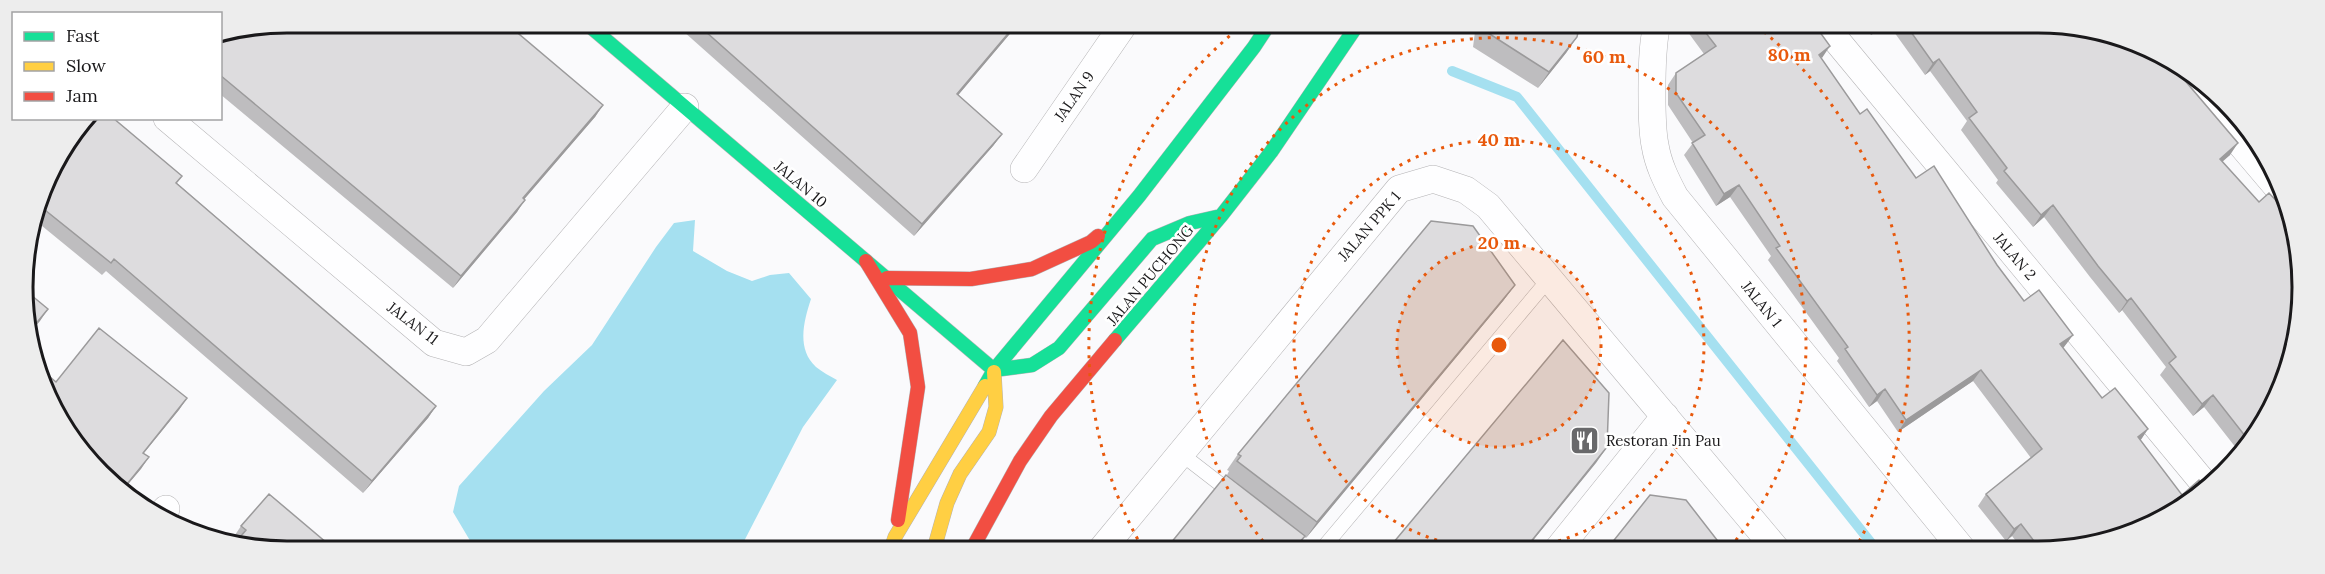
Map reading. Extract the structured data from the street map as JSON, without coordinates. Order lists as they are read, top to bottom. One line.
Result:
{"streets":{"main road":["JALAN 10","JALAN PUCHONG"],"street":["JALAN 9","JALAN PPK 1","JALAN 2","JALAN 1","JALAN 11"]},"crossings":[["JALAN 10","JALAN 11"]],"places":{"restaurant":["Restoran Jin Pau"]},"legend":["Fast","Slow","Jam"],"rings":["80 m","60 m","40 m","20 m"]}
